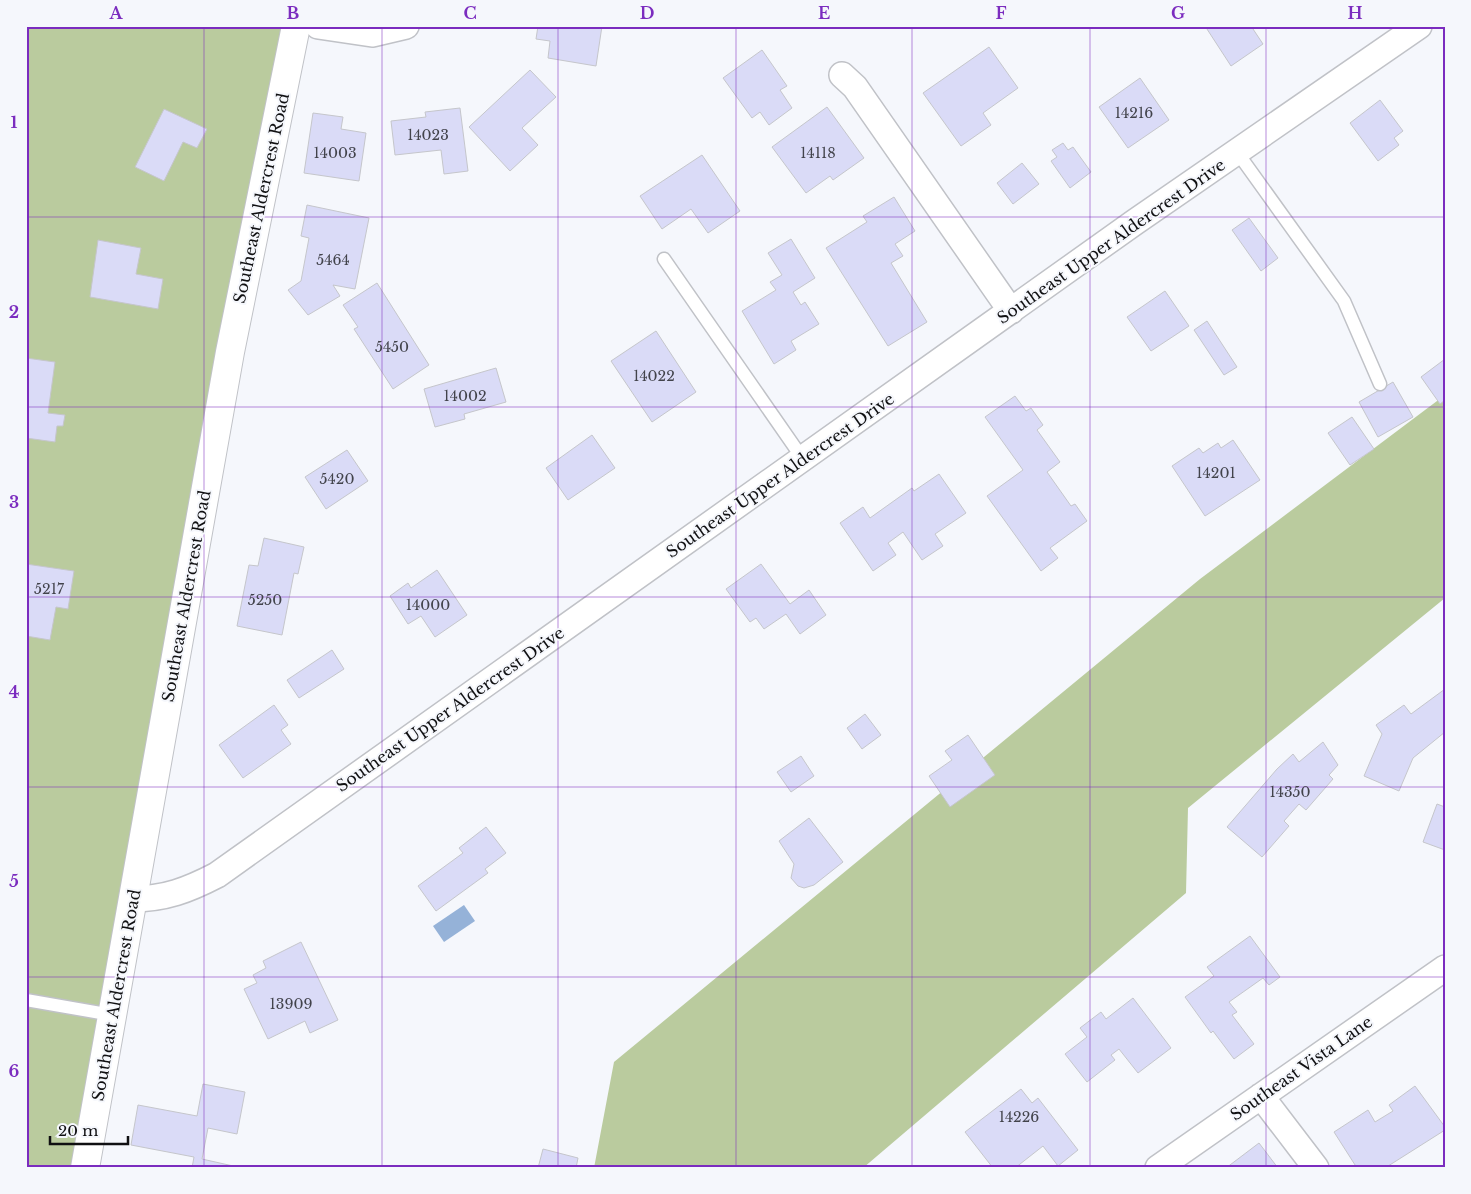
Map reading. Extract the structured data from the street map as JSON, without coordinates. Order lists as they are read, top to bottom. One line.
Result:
{"streets":{"street":["Southeast Aldercrest Road","Southeast Upper Aldercrest Drive","Southeast Vista Lane"]},"crossings":[["Southeast Aldercrest Road","Southeast Upper Aldercrest Drive"]],"house_numbers":["14216","14023","14003","14118","5464","5450","14022","14002","14201","5420","5217","5250","14000","14350","13909","14226"],"scale_bar":"20 m","grid":{"columns":["A","B","C","D","E","F","G","H"],"rows":["1","2","3","4","5","6"]}}
